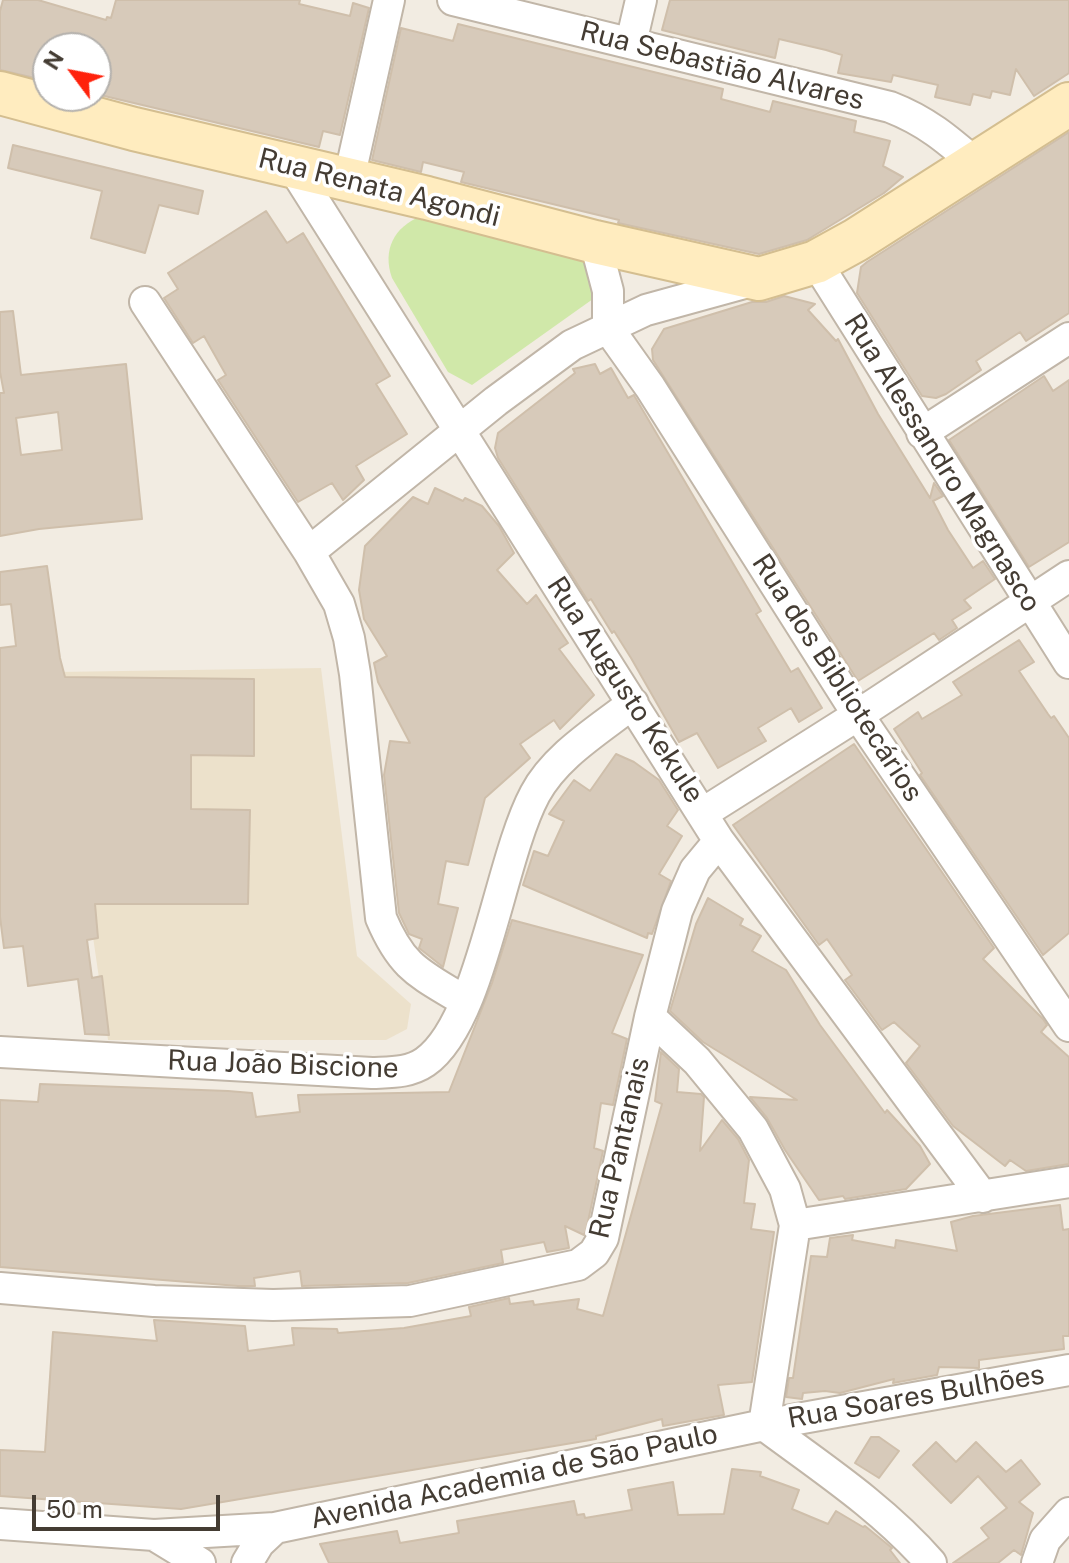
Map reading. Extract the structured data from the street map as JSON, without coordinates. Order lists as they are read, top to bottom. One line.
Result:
{"streets":{"street":["Rua Sebastião Alvares","Rua Renata Agondi","Rua Alessandro Magnasco","Rua dos Bibliotecários","Rua Augusto Kekule","Rua João Biscione","Rua Pantanais","Rua Soares Bulhões","Avenida Academia de São Paulo"]},"crossings":[["Rua Renata Agondi","Rua Augusto Kekule"],["Rua Augusto Kekule","Rua João Biscione"],["Rua Augusto Kekule","Rua Pantanais"],["Rua Soares Bulhões","Avenida Academia de São Paulo"]],"scale_bar":"50 m","north":"top left"}
